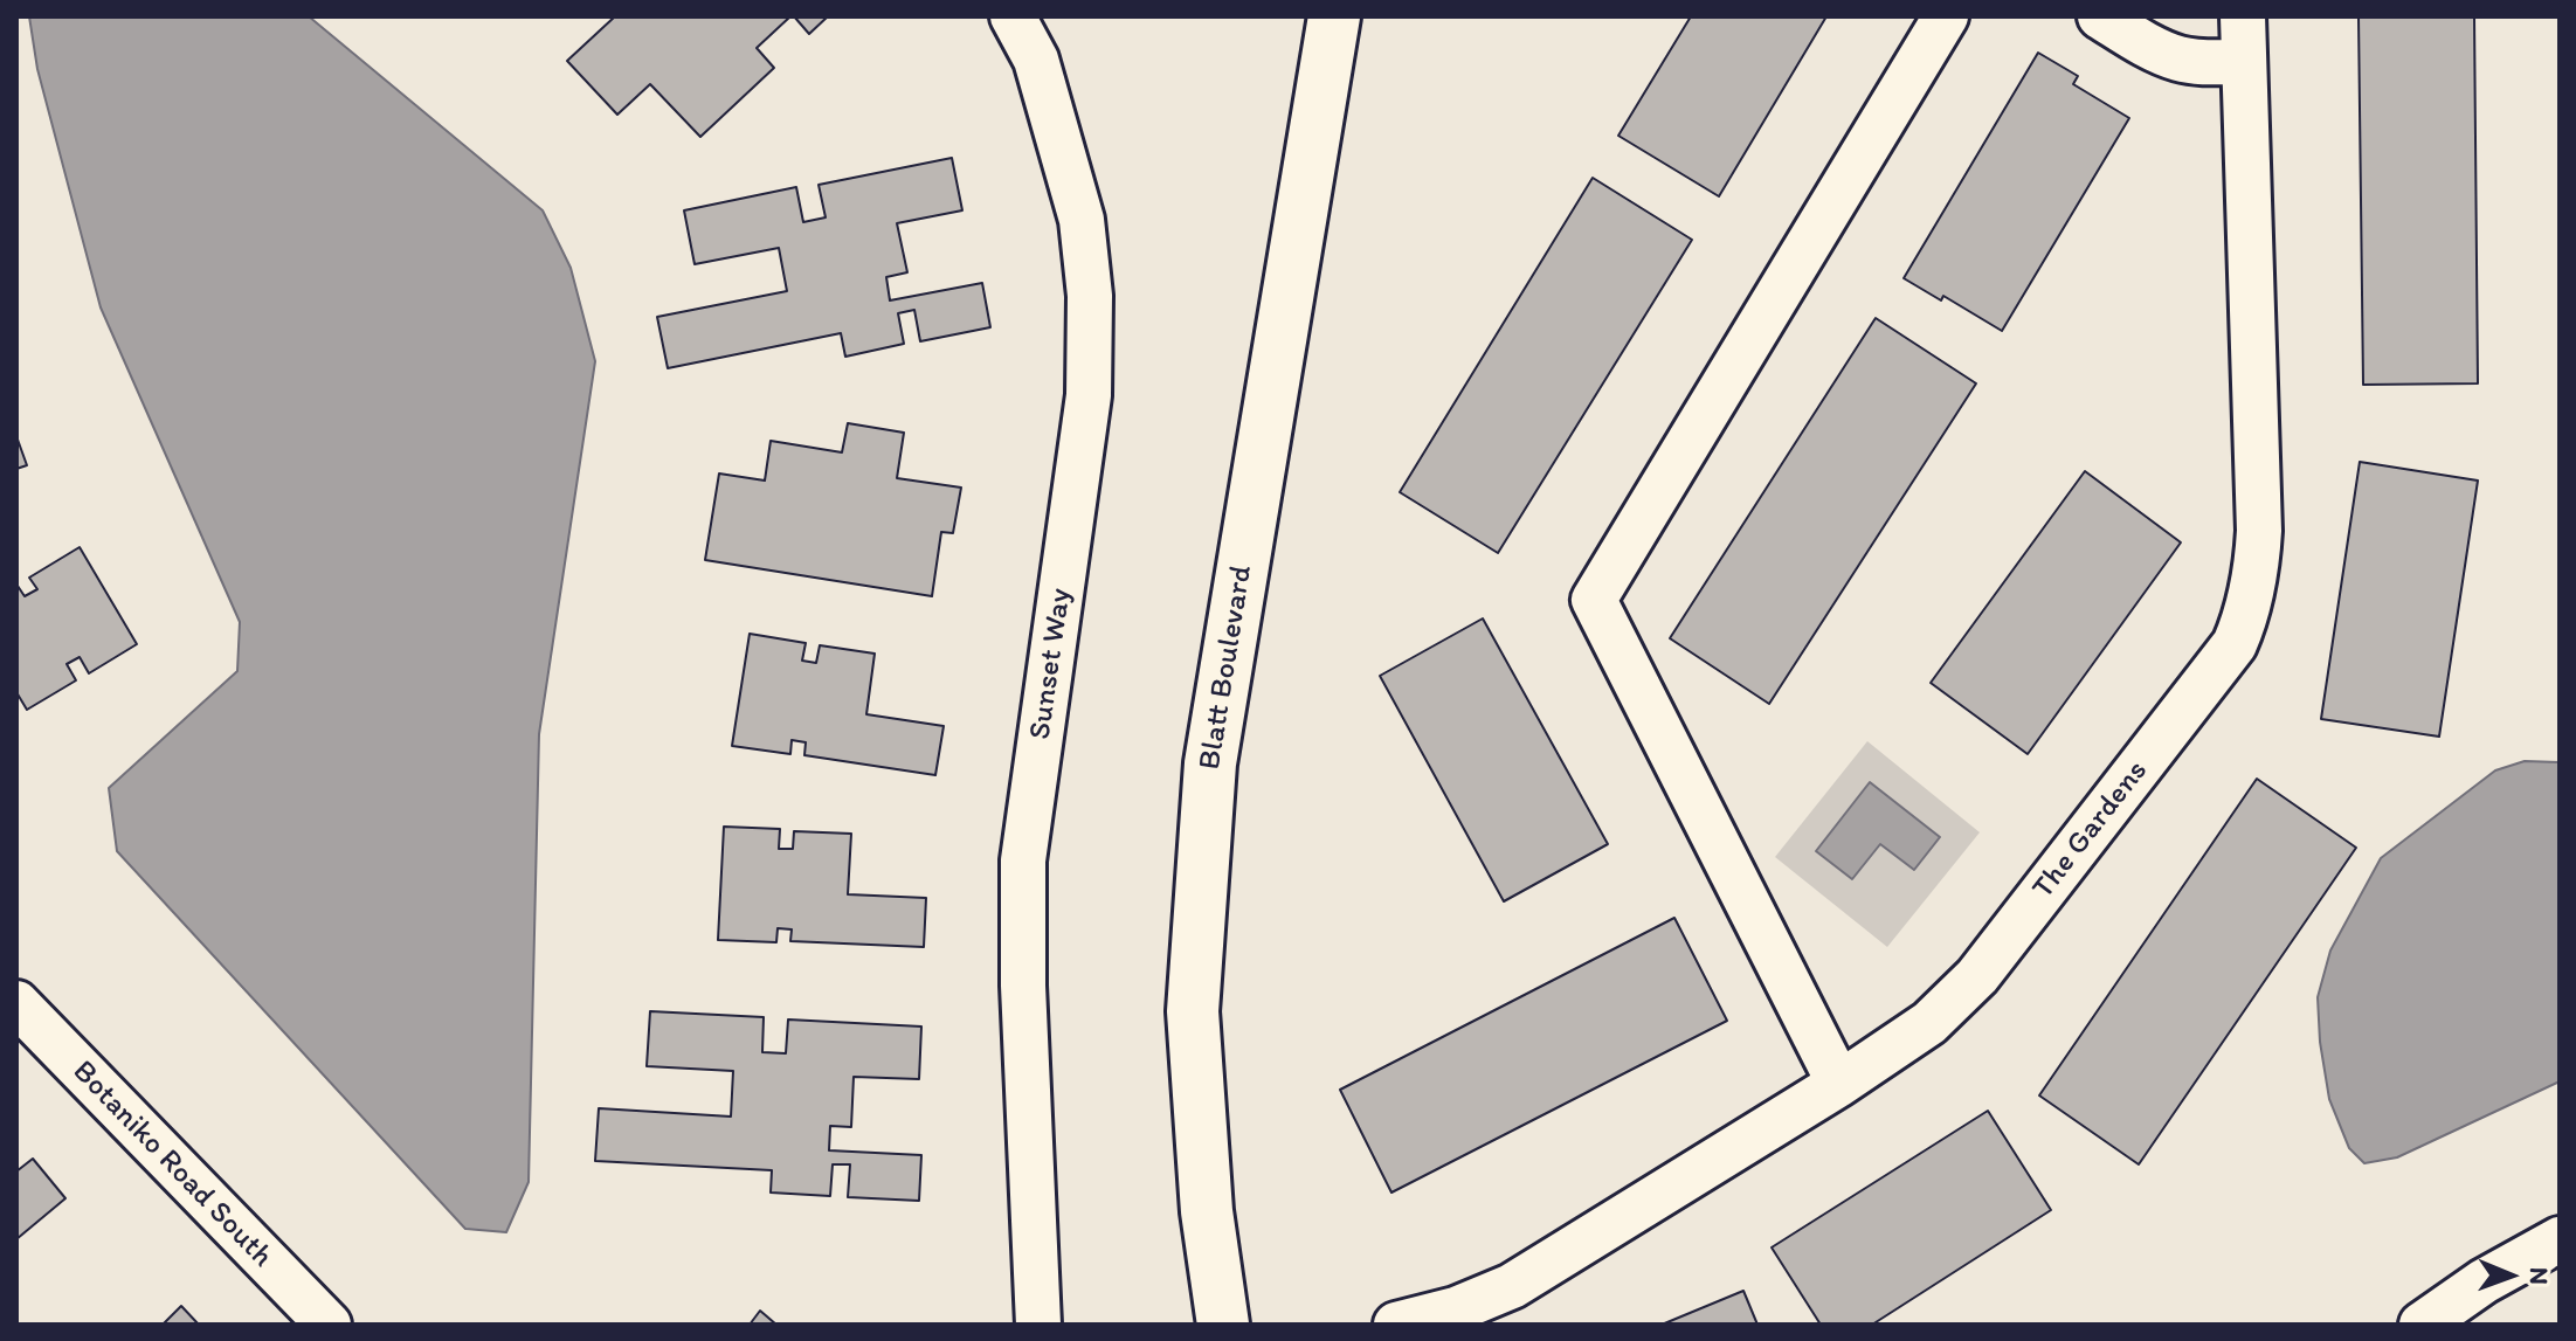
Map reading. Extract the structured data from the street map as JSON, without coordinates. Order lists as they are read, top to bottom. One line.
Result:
{"streets":{"street":["Sunset Way","Blatt Boulevard","The Gardens","Botaniko Road South"]},"north":"right"}
